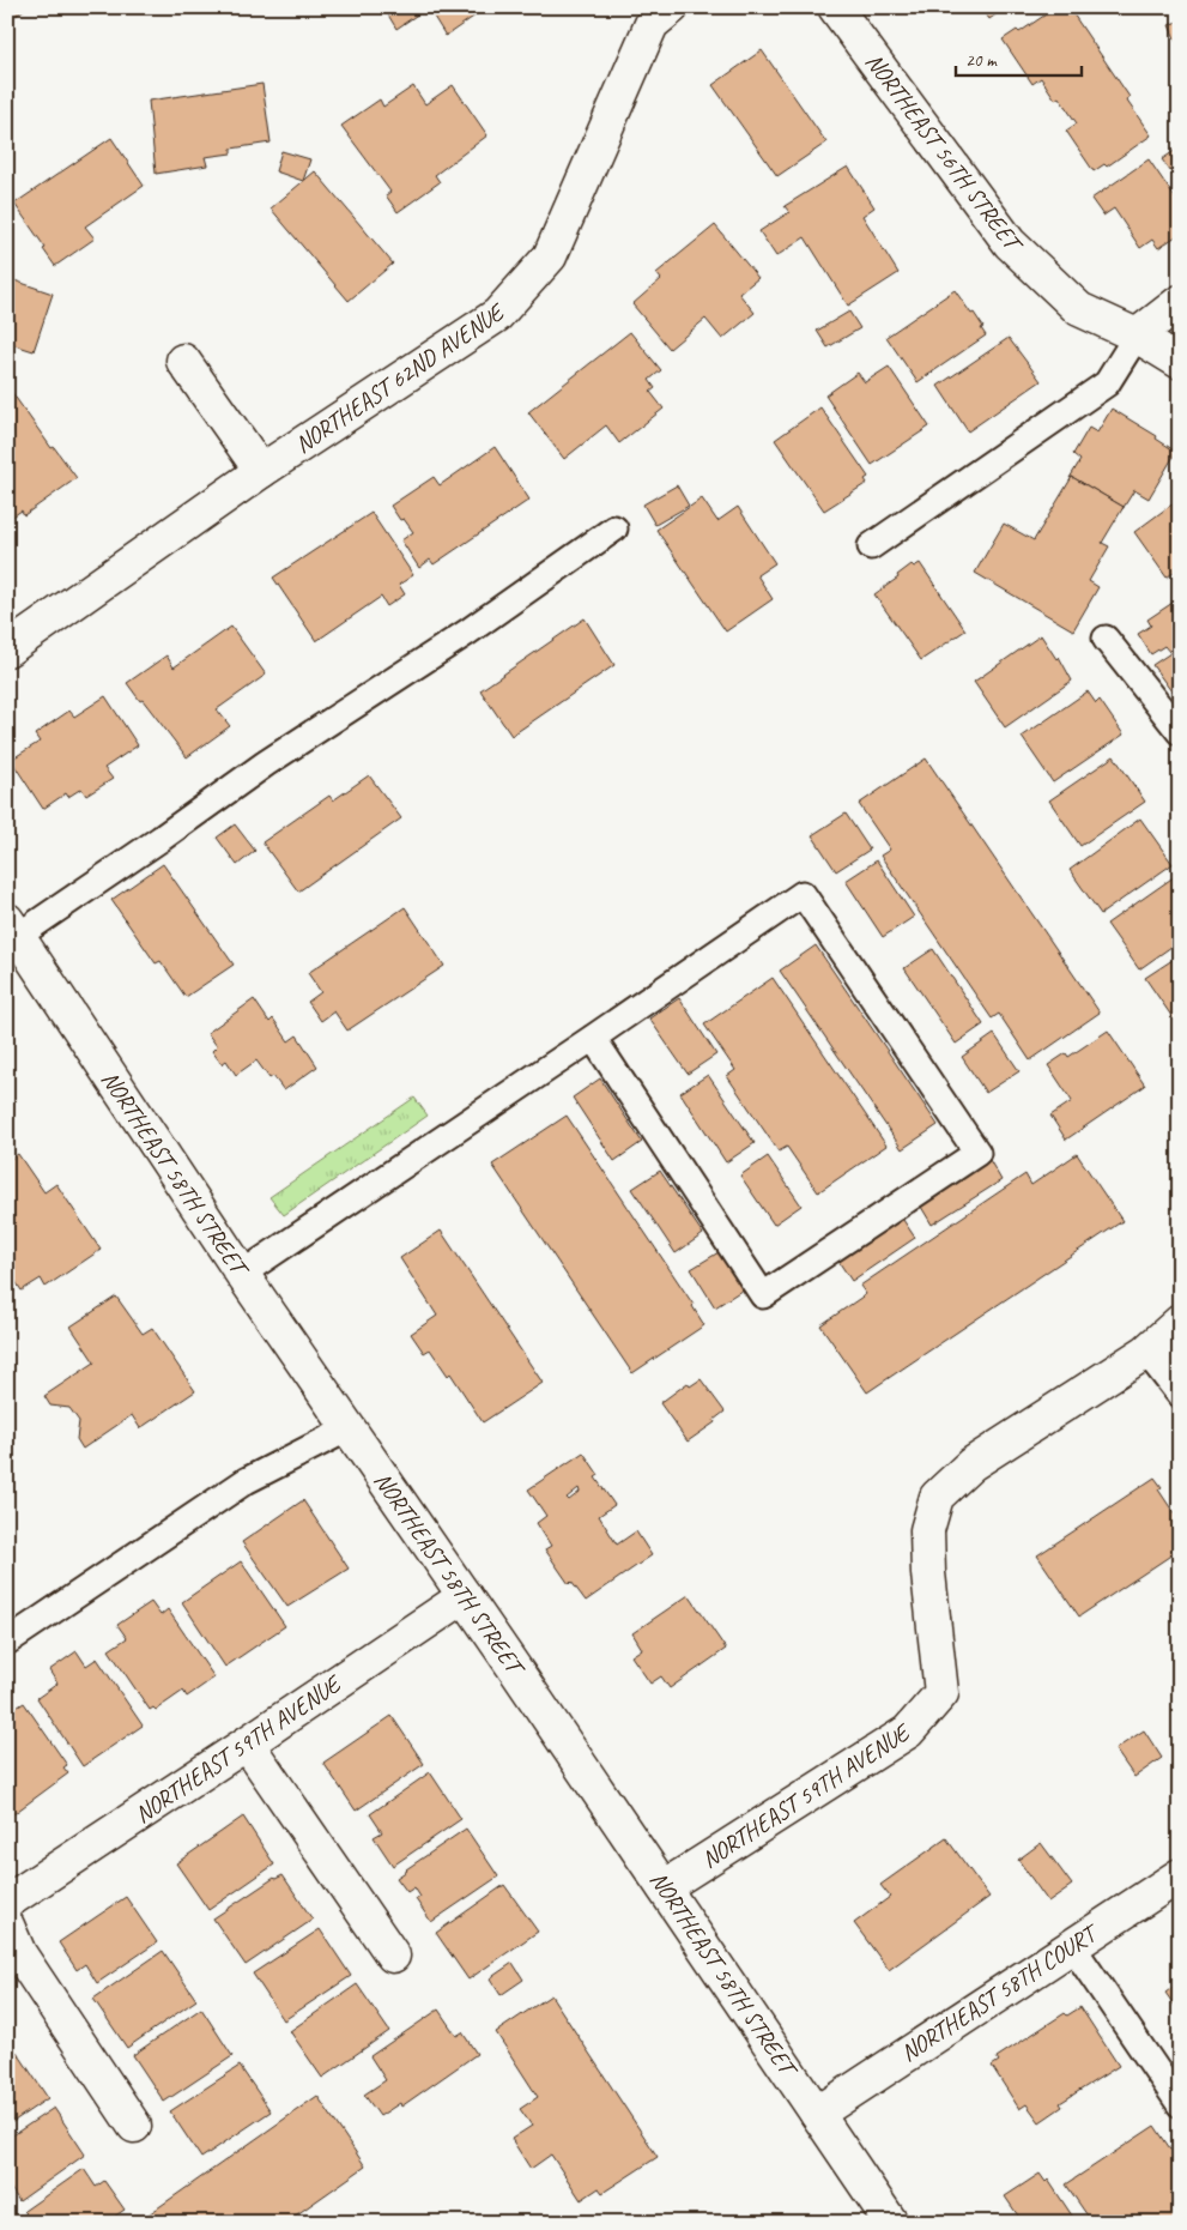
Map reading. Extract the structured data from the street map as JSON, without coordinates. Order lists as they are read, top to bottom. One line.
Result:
{"streets":{"street":["NORTHEAST 56TH STREET","NORTHEAST 62ND AVENUE","NORTHEAST 58TH STREET","NORTHEAST 59TH AVENUE","NORTHEAST 58TH COURT"]},"crossings":[["NORTHEAST 58TH STREET","NORTHEAST 59TH AVENUE"],["NORTHEAST 58TH STREET","NORTHEAST 58TH COURT"]],"scale_bar":"20 m"}
